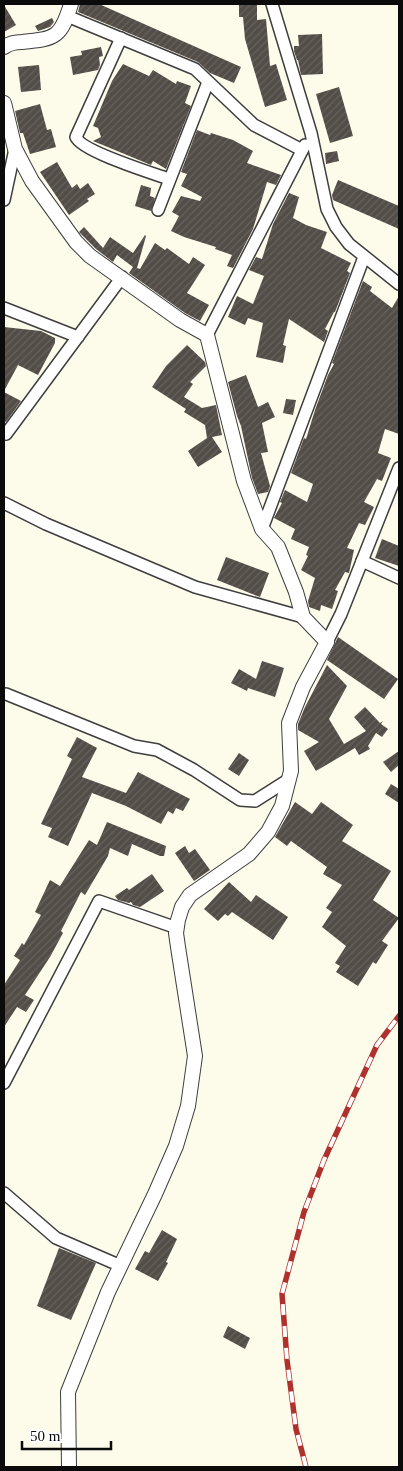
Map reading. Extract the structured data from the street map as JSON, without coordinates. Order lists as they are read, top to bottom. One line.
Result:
{"scale_bar":"50 m"}
